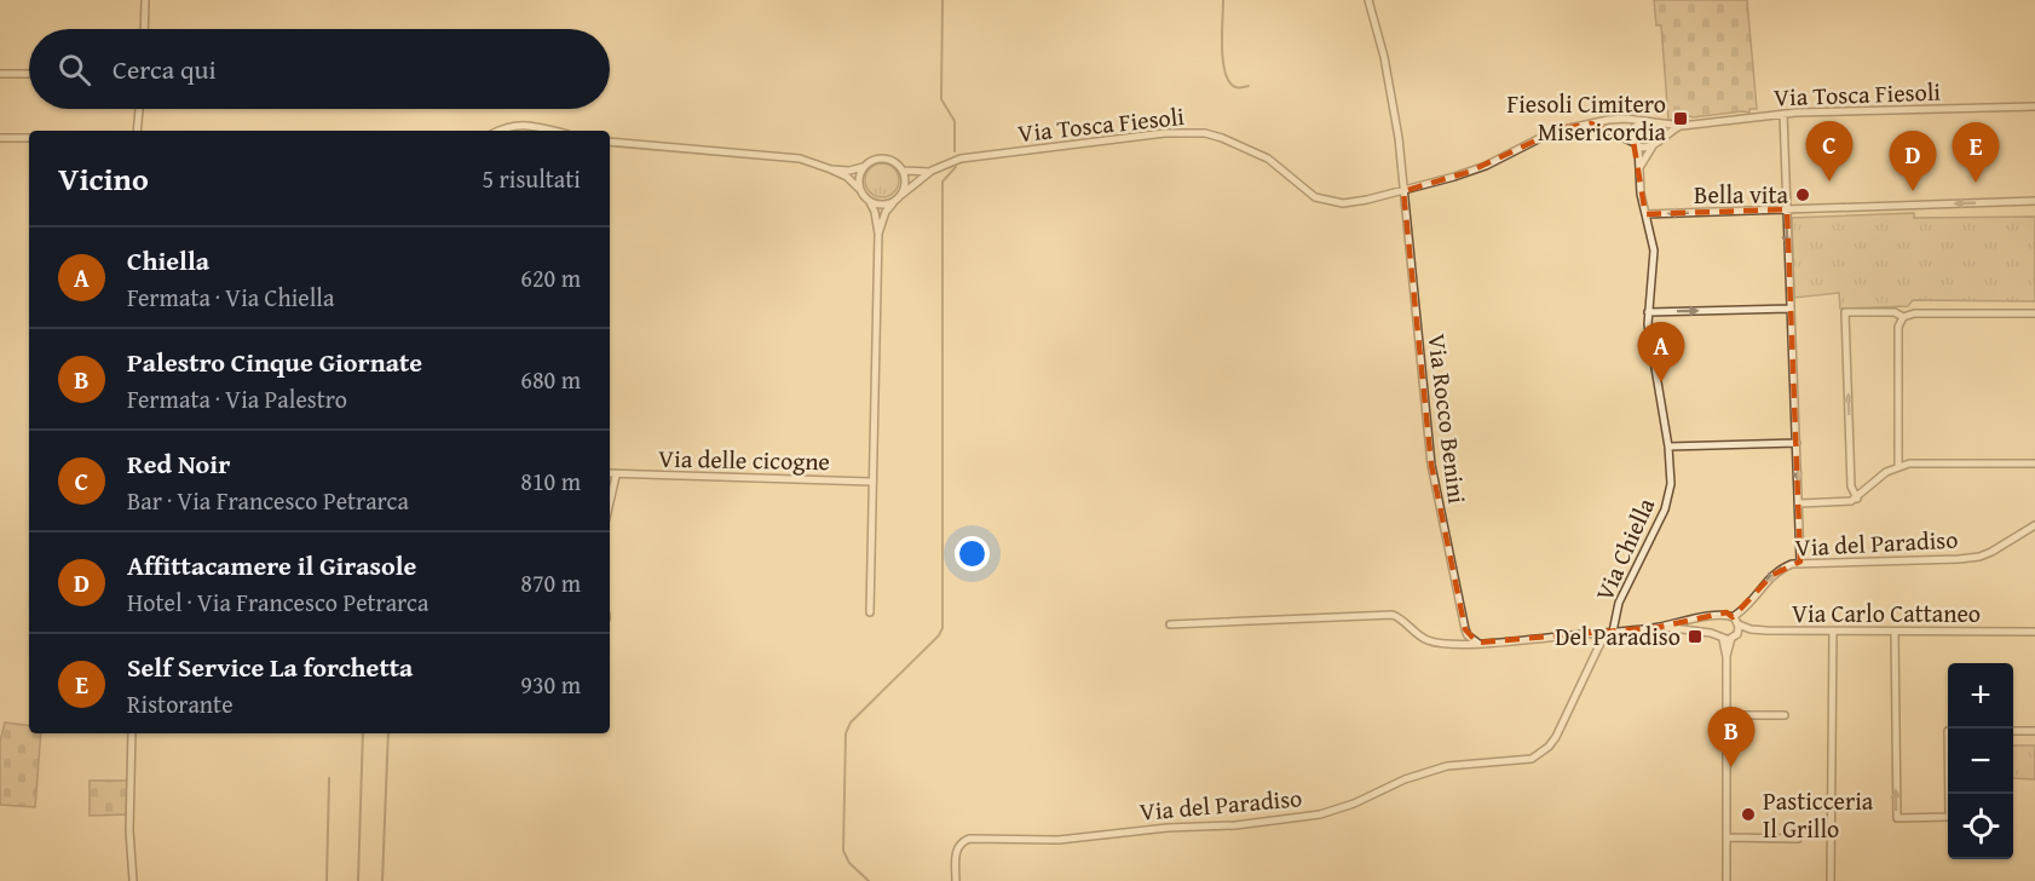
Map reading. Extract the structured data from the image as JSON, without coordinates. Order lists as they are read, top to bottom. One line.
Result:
{"streets":{"street":["Via Tosca Fiesoli","Via Rocco Benini","Via delle cicogne","Via del Paradiso","Via Chiella","Via Carlo Cattaneo"]},"crossings":[["Via Tosca Fiesoli","Via Rocco Benini"],["Via Tosca Fiesoli","Via Chiella"],["Via Rocco Benini","Via Chiella"],["Via del Paradiso","Via Chiella"],["Via del Paradiso","Via Carlo Cattaneo"]],"places":{"transit":["Fiesoli Cimitero Misericordia","Del Paradiso"],"other":["Bella vita","Pasticceria Il Grillo"]},"page":{"search":"Cerca qui","pins":["C","E","D","A","B"],"heading":["Vicino","5 risultati"],"list":[{"mark":"A","name":"Chiella","note":"Fermata · Via Chiella","value":"620 m"},{"mark":"B","name":"Palestro Cinque Giornate","note":"Fermata · Via Palestro","value":"680 m"},{"mark":"C","name":"Red Noir","note":"Bar · Via Francesco Petrarca","value":"810 m"},{"mark":"D","name":"Affittacamere il Girasole","note":"Hotel · Via Francesco Petrarca","value":"870 m"},{"mark":"E","name":"Self Service La forchetta","note":"Ristorante","value":"930 m"}],"map_buttons":["+","−"]}}
